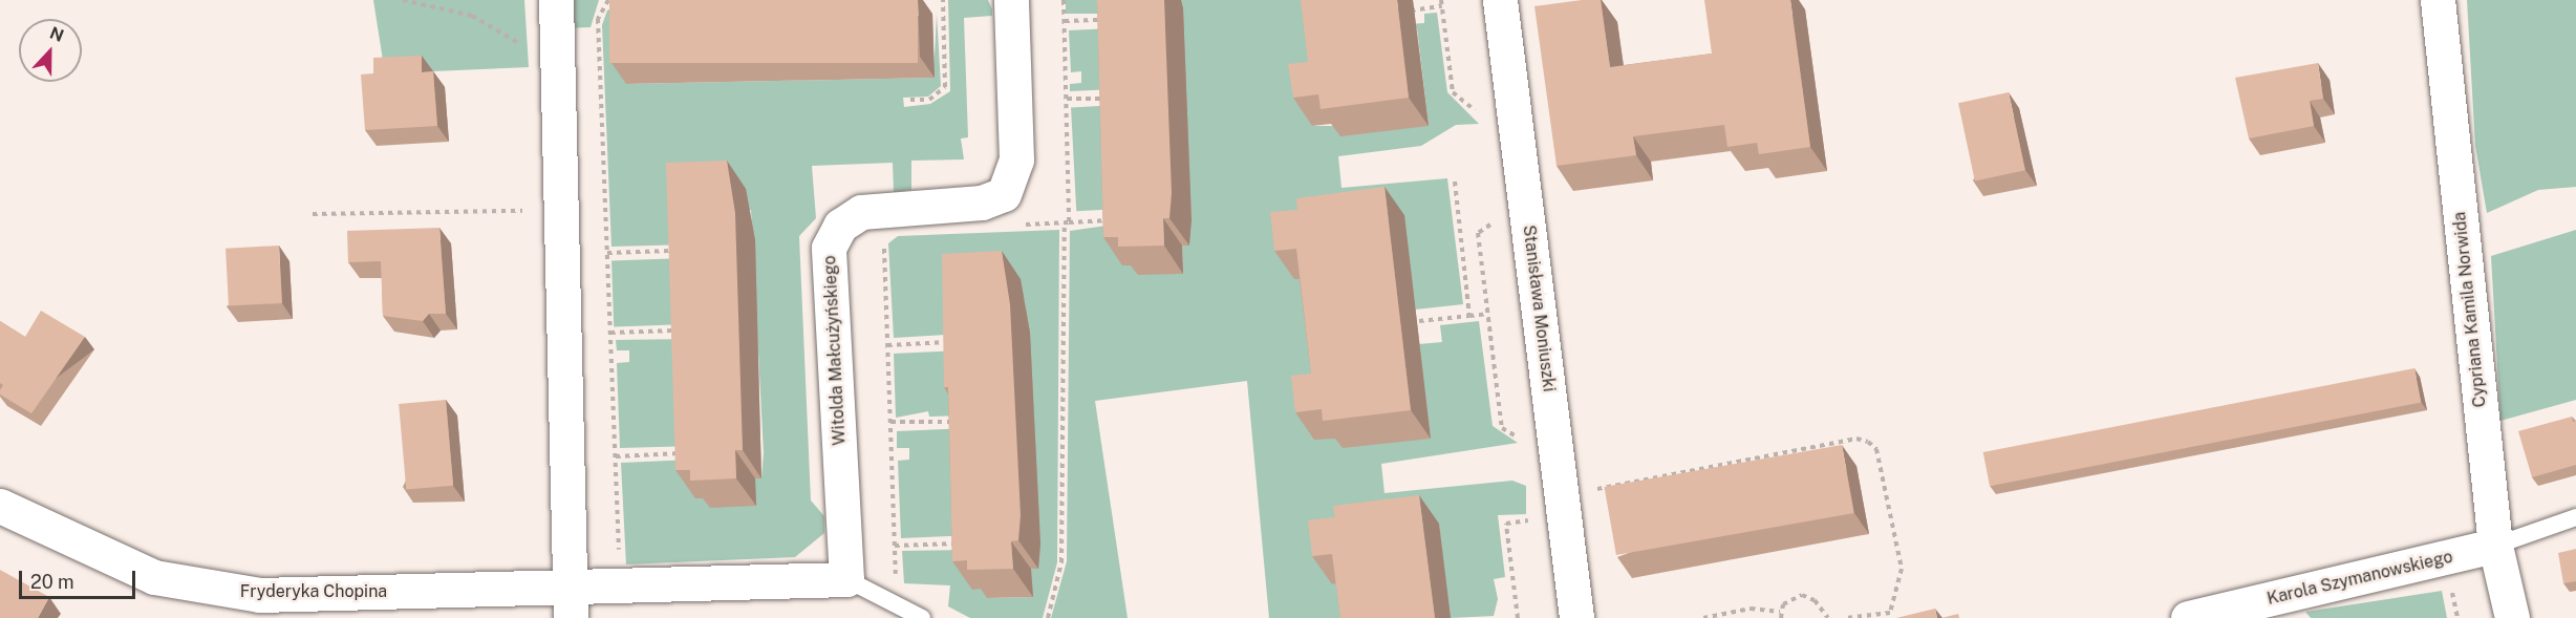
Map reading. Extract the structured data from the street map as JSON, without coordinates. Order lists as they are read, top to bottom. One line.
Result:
{"streets":{"street":["Stanisława Moniuszki","Cypriana Kamila Norwida","Witolda Małcużyńskiego","Karola Szymanowskiego","Fryderyka Chopina"]},"crossings":[["Cypriana Kamila Norwida","Karola Szymanowskiego"]],"scale_bar":"20 m","north":"top"}
